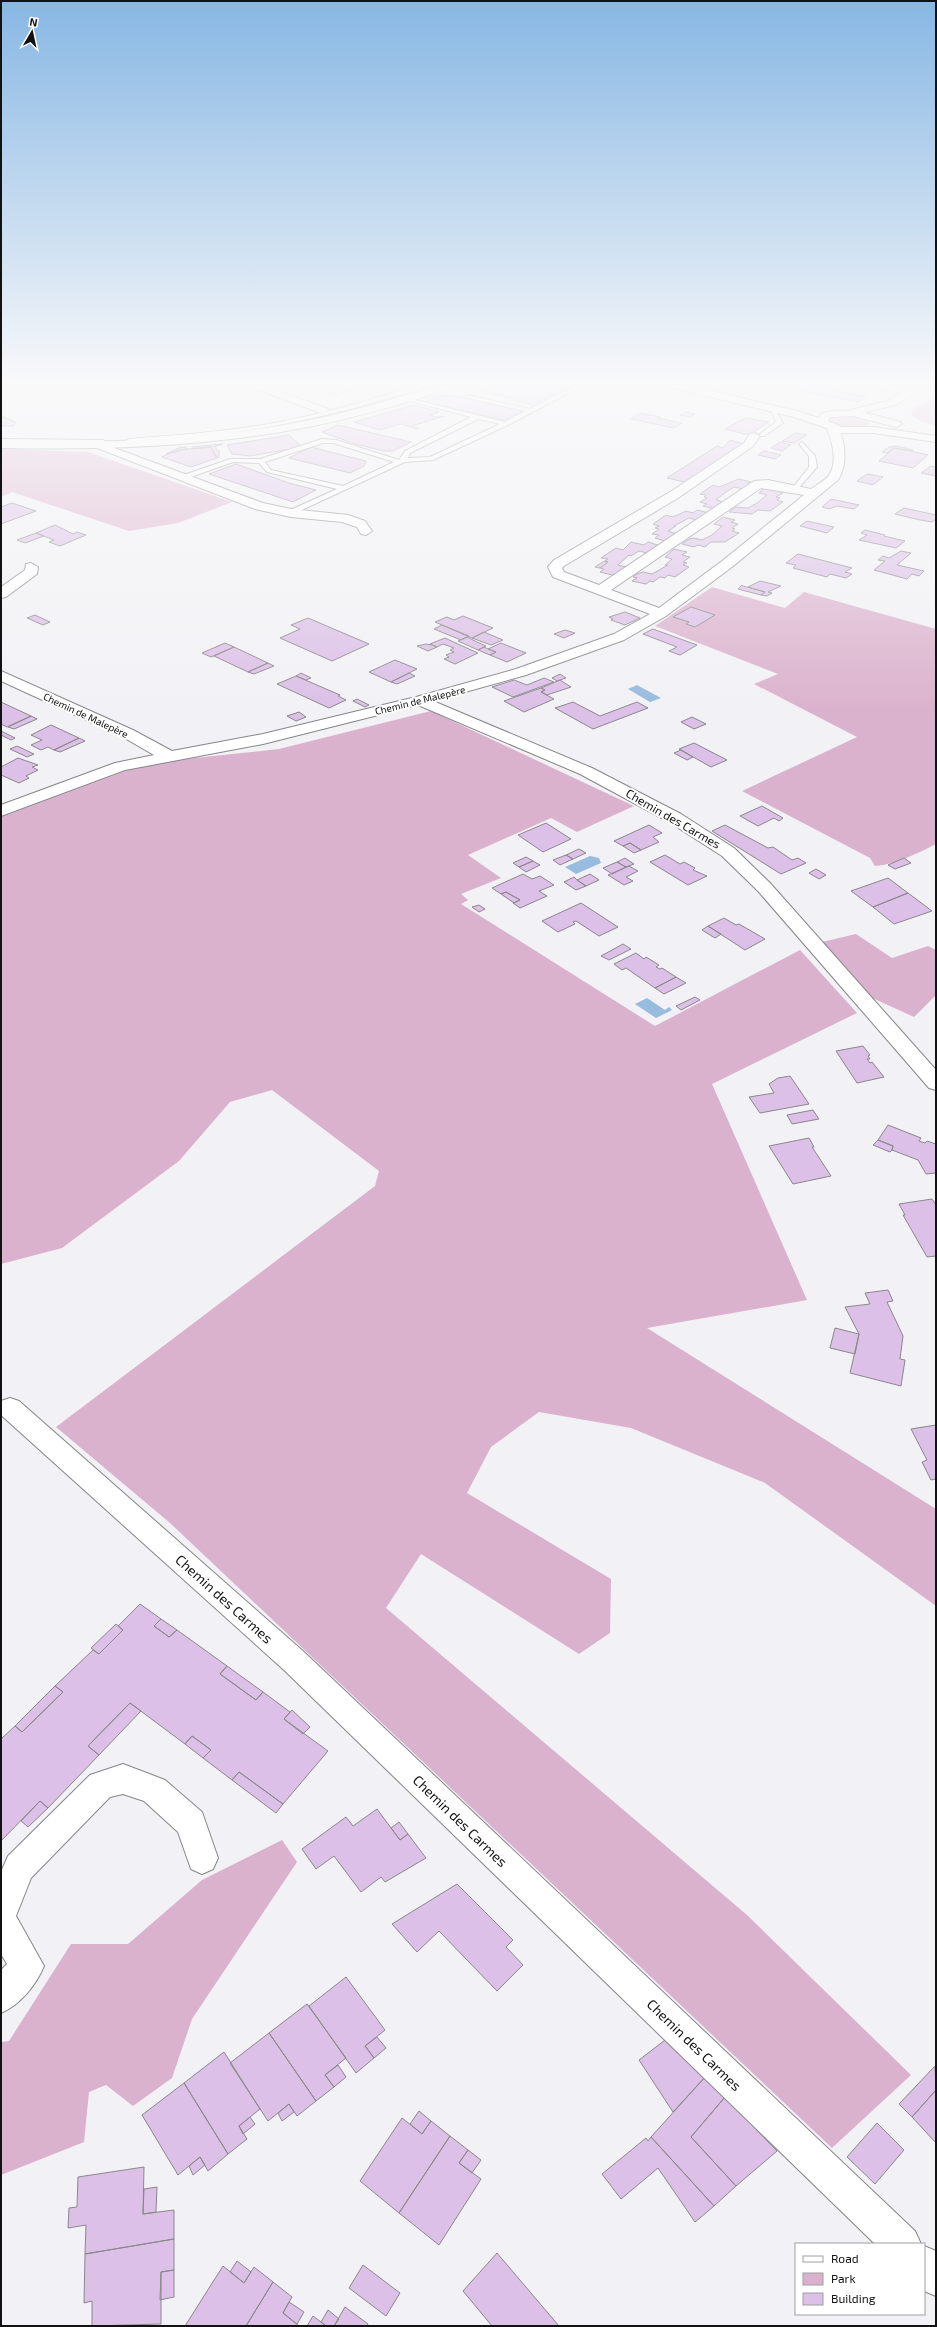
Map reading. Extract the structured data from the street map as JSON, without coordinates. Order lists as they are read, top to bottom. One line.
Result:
{"streets":{"street":["Chemin de Malepère","Chemin des Carmes"]},"crossings":[["Chemin de Malepère","Chemin des Carmes"]],"legend":["Road","Park","Building"],"north":"top"}
